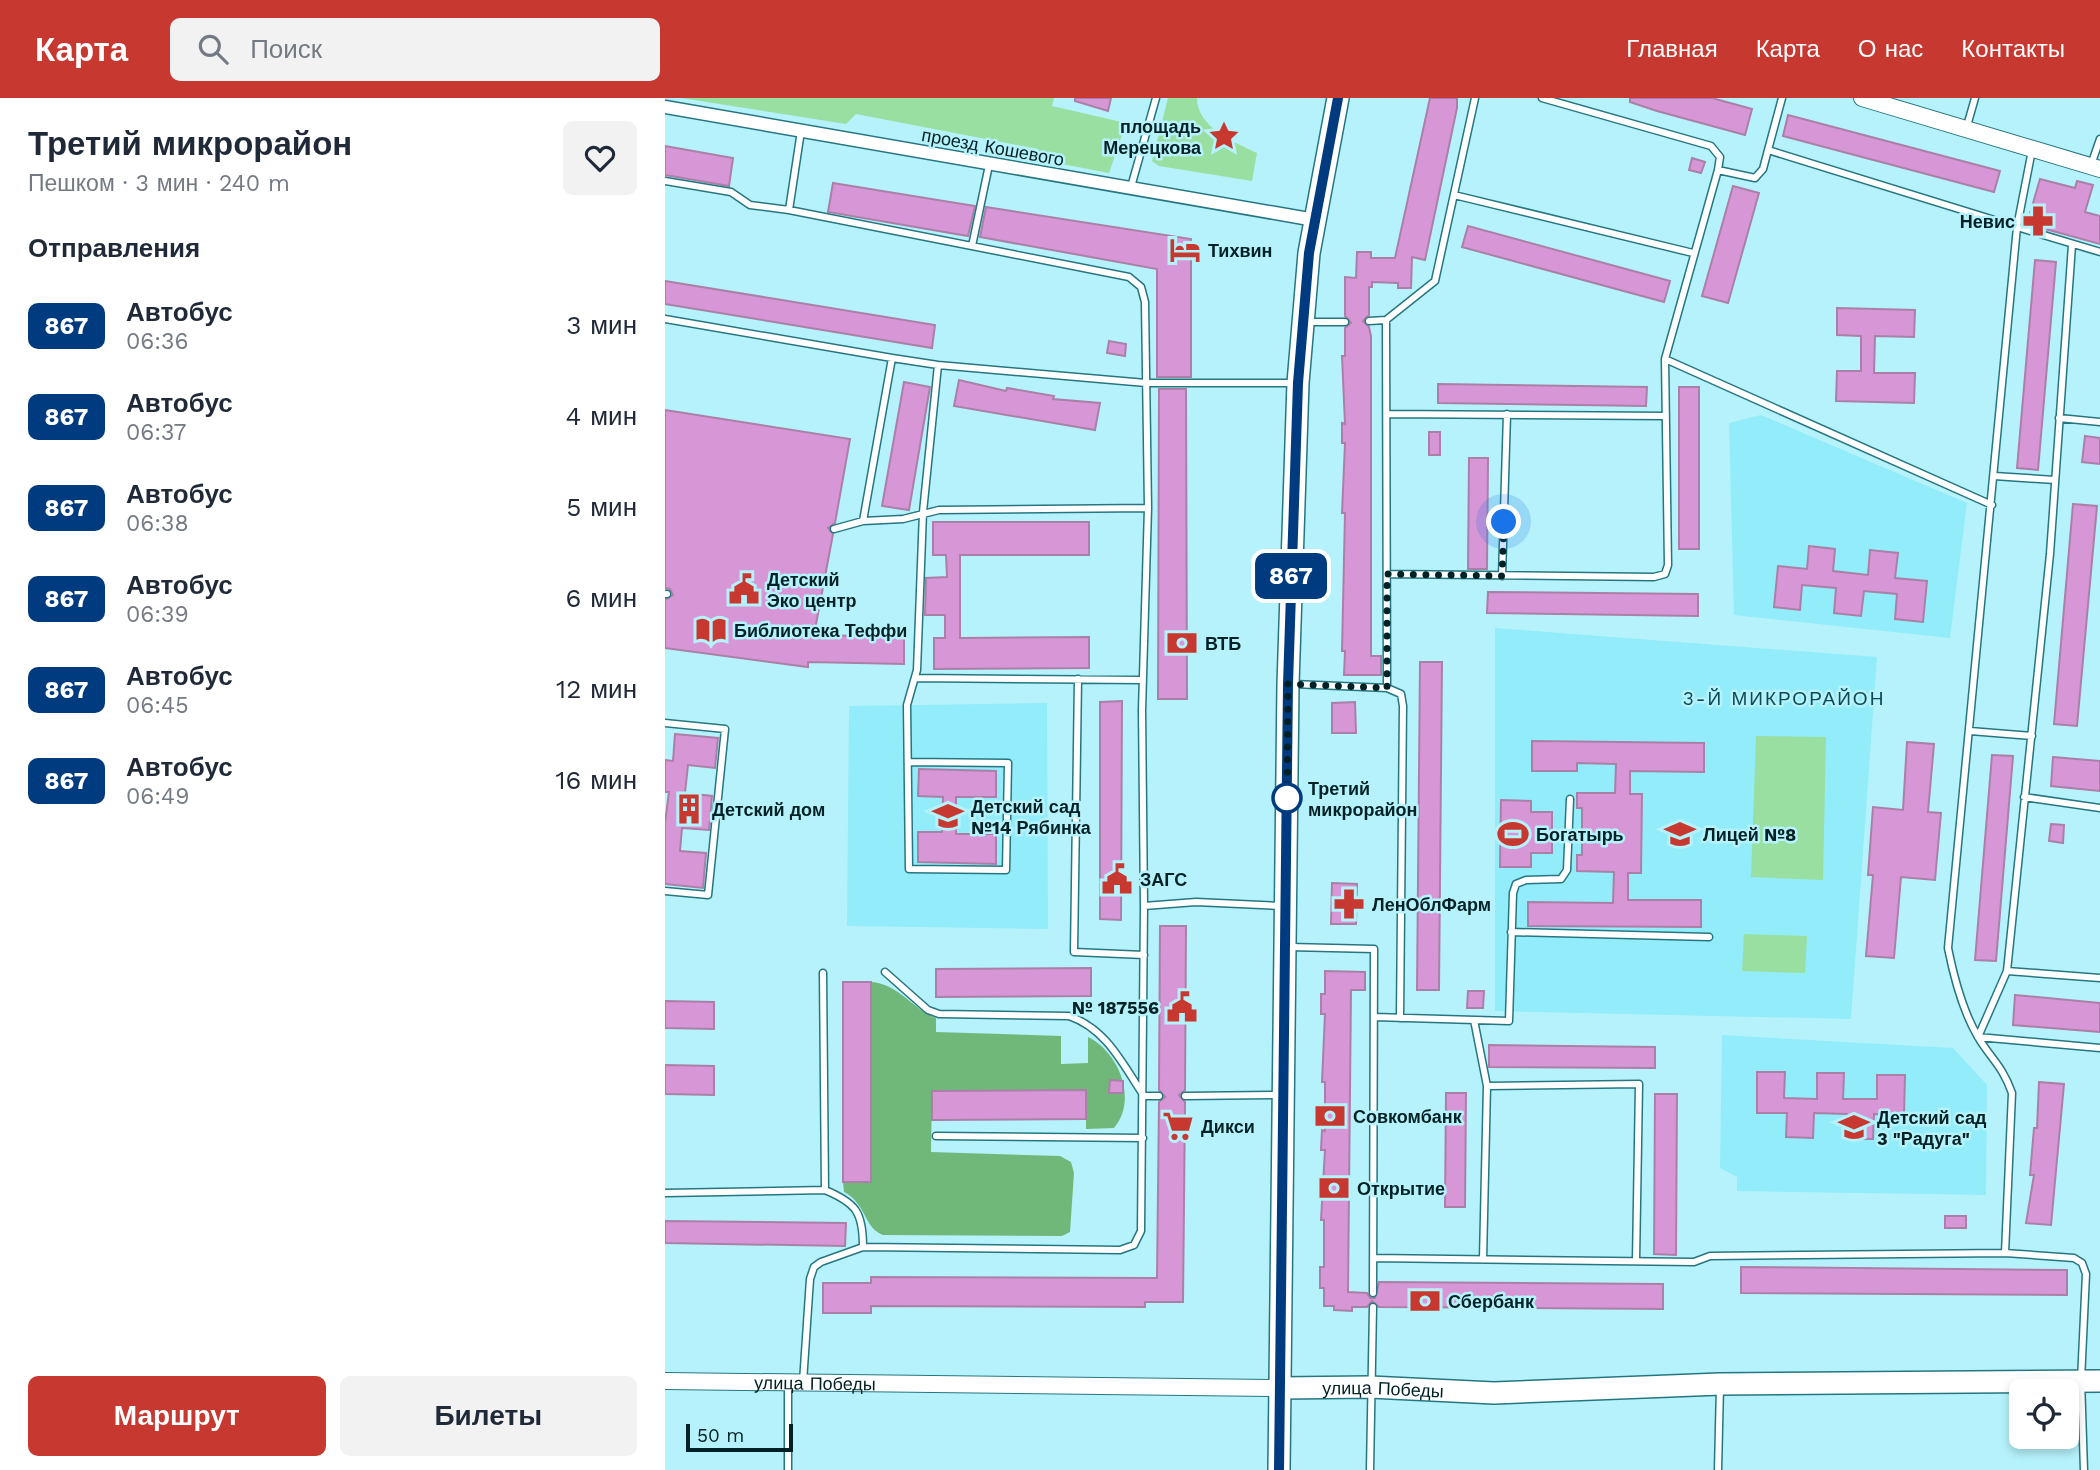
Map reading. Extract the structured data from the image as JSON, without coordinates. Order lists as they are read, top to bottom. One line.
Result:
{"streets":{"main road":["улица Победы"],"street":["проезд Кошевого"]},"districts":["3-Й МИКРОРАЙОН"],"places":{"place":["площадь Мерецкова"],"pharmacy":["Невис","ЛенОблФарм"],"hotel":["Тихвин"],"public building":["Детский Эко центр","ЗАГС","№ 187556"],"library":["Библиотека Теффи"],"bank":["ВТБ","Совкомбанк","Открытие","Сбербанк"],"other":["Третий микрорайон"],"building":["Детский дом"],"school or university":["Детский сад №14 Рябинка","Лицей №8","Детский сад 3 \"Радуга\""],"sports":["Богатырь"],"supermarket":["Дикси"]},"lines":["bus line 867"],"scale_bar":"50 m","page":{"header":"Карта","search":"Поиск","nav":["Главная","Карта","О нас","Контакты"],"heading":[["Третий микрорайон","Пешком · 3 мин · 240 m"],"Отправления"],"on_map":"867","list":[{"mark":"867","name":"Автобус","note":"06:36","value":"3 мин"},{"mark":"867","name":"Автобус","note":"06:37","value":"4 мин"},{"mark":"867","name":"Автобус","note":"06:38","value":"5 мин"},{"mark":"867","name":"Автобус","note":"06:39","value":"6 мин"},{"mark":"867","name":"Автобус","note":"06:45","value":"12 мин"},{"mark":"867","name":"Автобус","note":"06:49","value":"16 мин"}],"buttons":["Маршрут","Билеты"],"scale":"50 m"}}
